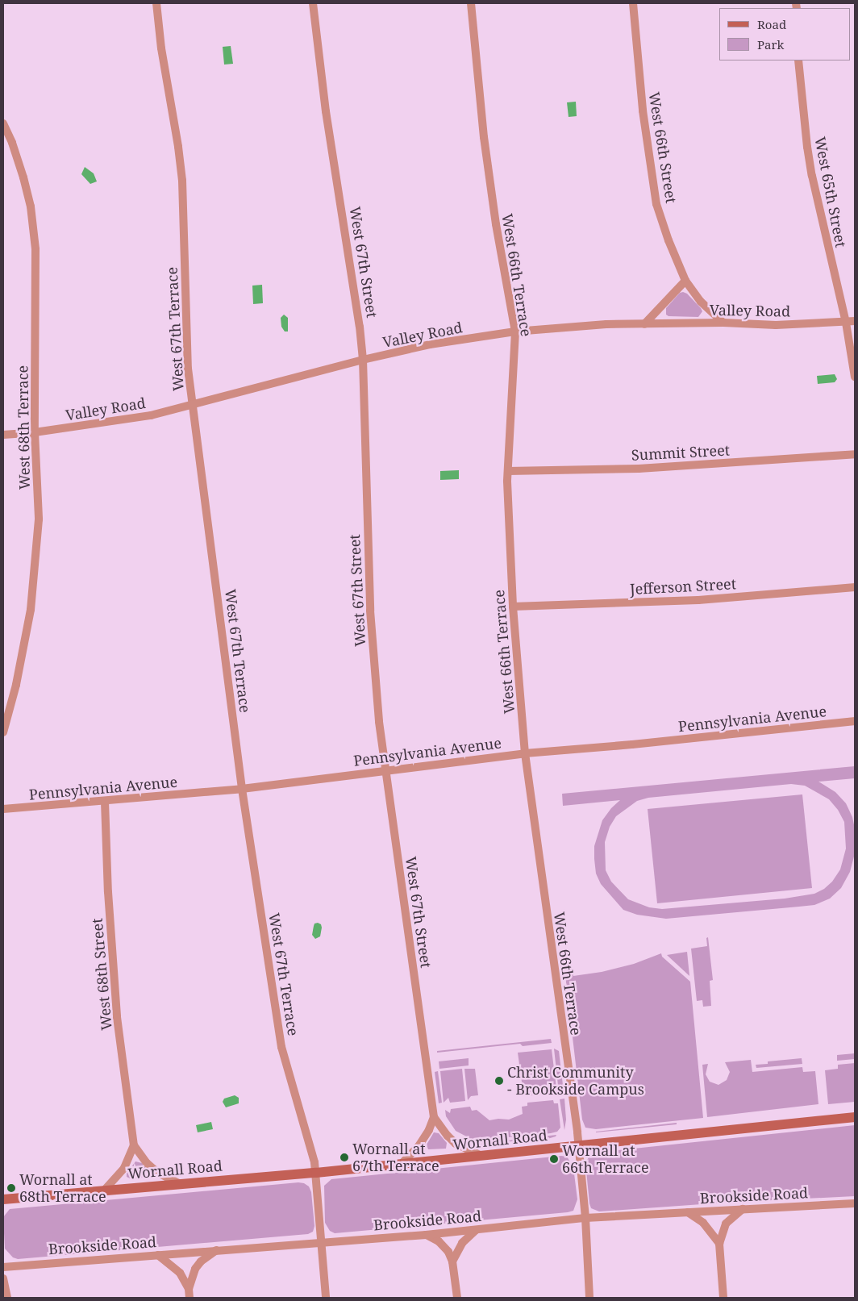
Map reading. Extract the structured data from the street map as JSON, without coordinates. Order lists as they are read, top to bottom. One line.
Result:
{"streets":{"main road":["Wornall Road"],"street":["West 66th Street","West 65th Street","West 67th Street","West 66th Terrace","Valley Road","West 67th Terrace","West 68th Terrace","Summit Street","Jefferson Street","Pennsylvania Avenue","West 68th Street","Brookside Road"]},"crossings":[["West 66th Street","Valley Road"],["West 65th Street","Valley Road"],["West 67th Street","Valley Road"],["West 67th Street","Pennsylvania Avenue"],["West 66th Terrace","Valley Road"],["West 66th Terrace","Summit Street"],["West 66th Terrace","Jefferson Street"],["West 66th Terrace","Pennsylvania Avenue"],["West 66th Terrace","Wornall Road"],["West 66th Terrace","Brookside Road"],["Valley Road","West 67th Terrace"],["Valley Road","West 68th Terrace"],["West 67th Terrace","Pennsylvania Avenue"],["West 67th Terrace","Wornall Road"],["West 67th Terrace","Brookside Road"],["Pennsylvania Avenue","West 68th Street"],["West 68th Street","Wornall Road"]],"places":["Christ Community - Brookside Campus","Wornall at 67th Terrace","Wornall at 66th Terrace","Wornall at 68th Terrace"],"legend":["Road","Park"]}
